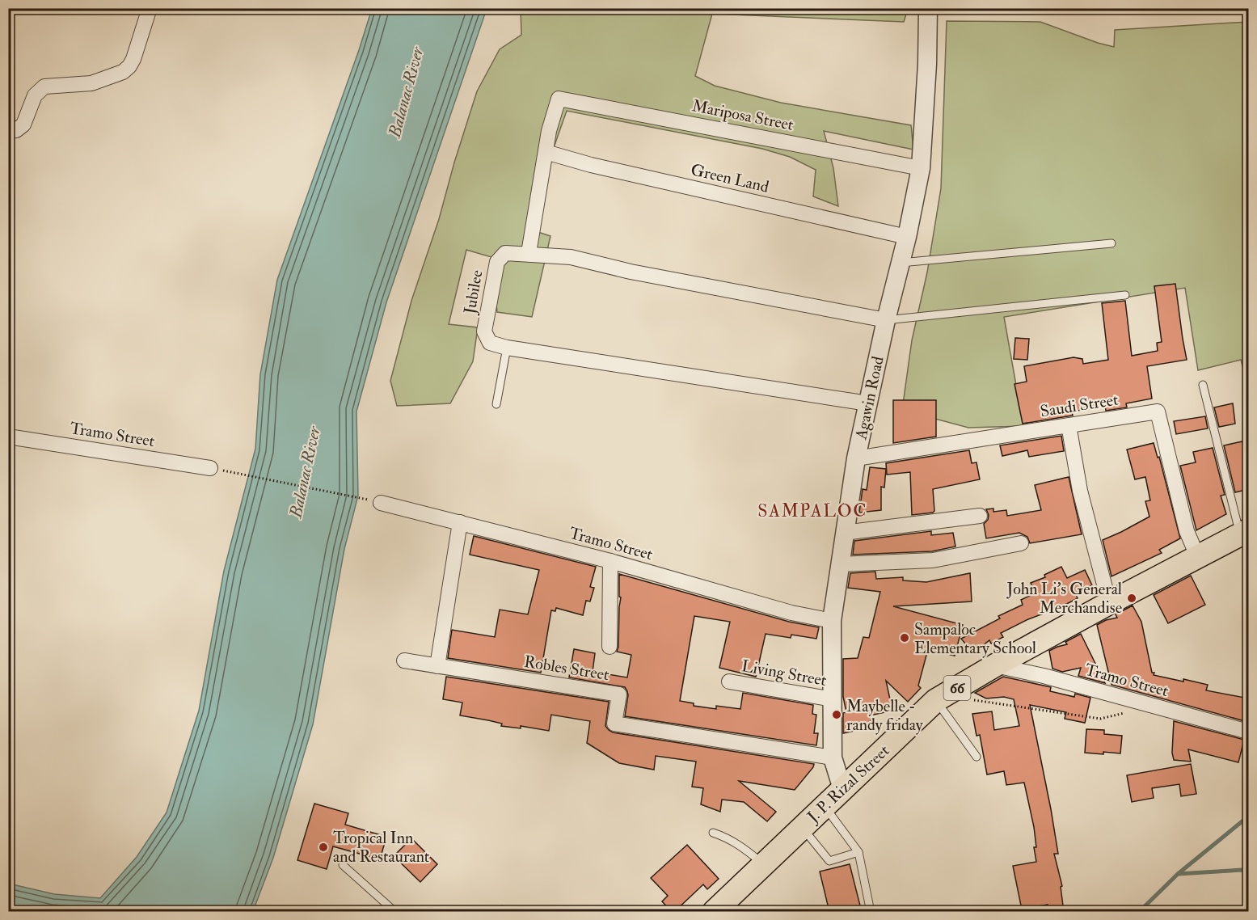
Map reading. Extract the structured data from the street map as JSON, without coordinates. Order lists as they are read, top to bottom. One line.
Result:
{"streets":{"main road":["66","J. P. Rizal Street"],"street":["Mariposa Street","Green Land","Jubilee","Agawin Road","Saudi Street","Tramo Street","Robles Street","Living Street"]},"crossings":[["Mariposa Street","Green Land"],["Mariposa Street","Agawin Road"],["Green Land","Agawin Road"],["Jubilee","Agawin Road"],["Agawin Road","Saudi Street"],["Agawin Road","Tramo Street"],["Agawin Road","Robles Street"],["Agawin Road","Living Street"],["Agawin Road","J. P. Rizal Street"],["Saudi Street","J. P. Rizal Street"],["Tramo Street","J. P. Rizal Street"]],"districts":["SAMPALOC"],"water":["Balanac River"],"places":["John Li's General Merchandise","Sampaloc Elementary School","Maybelle - randy friday","Tropical Inn and Restaurant"]}
